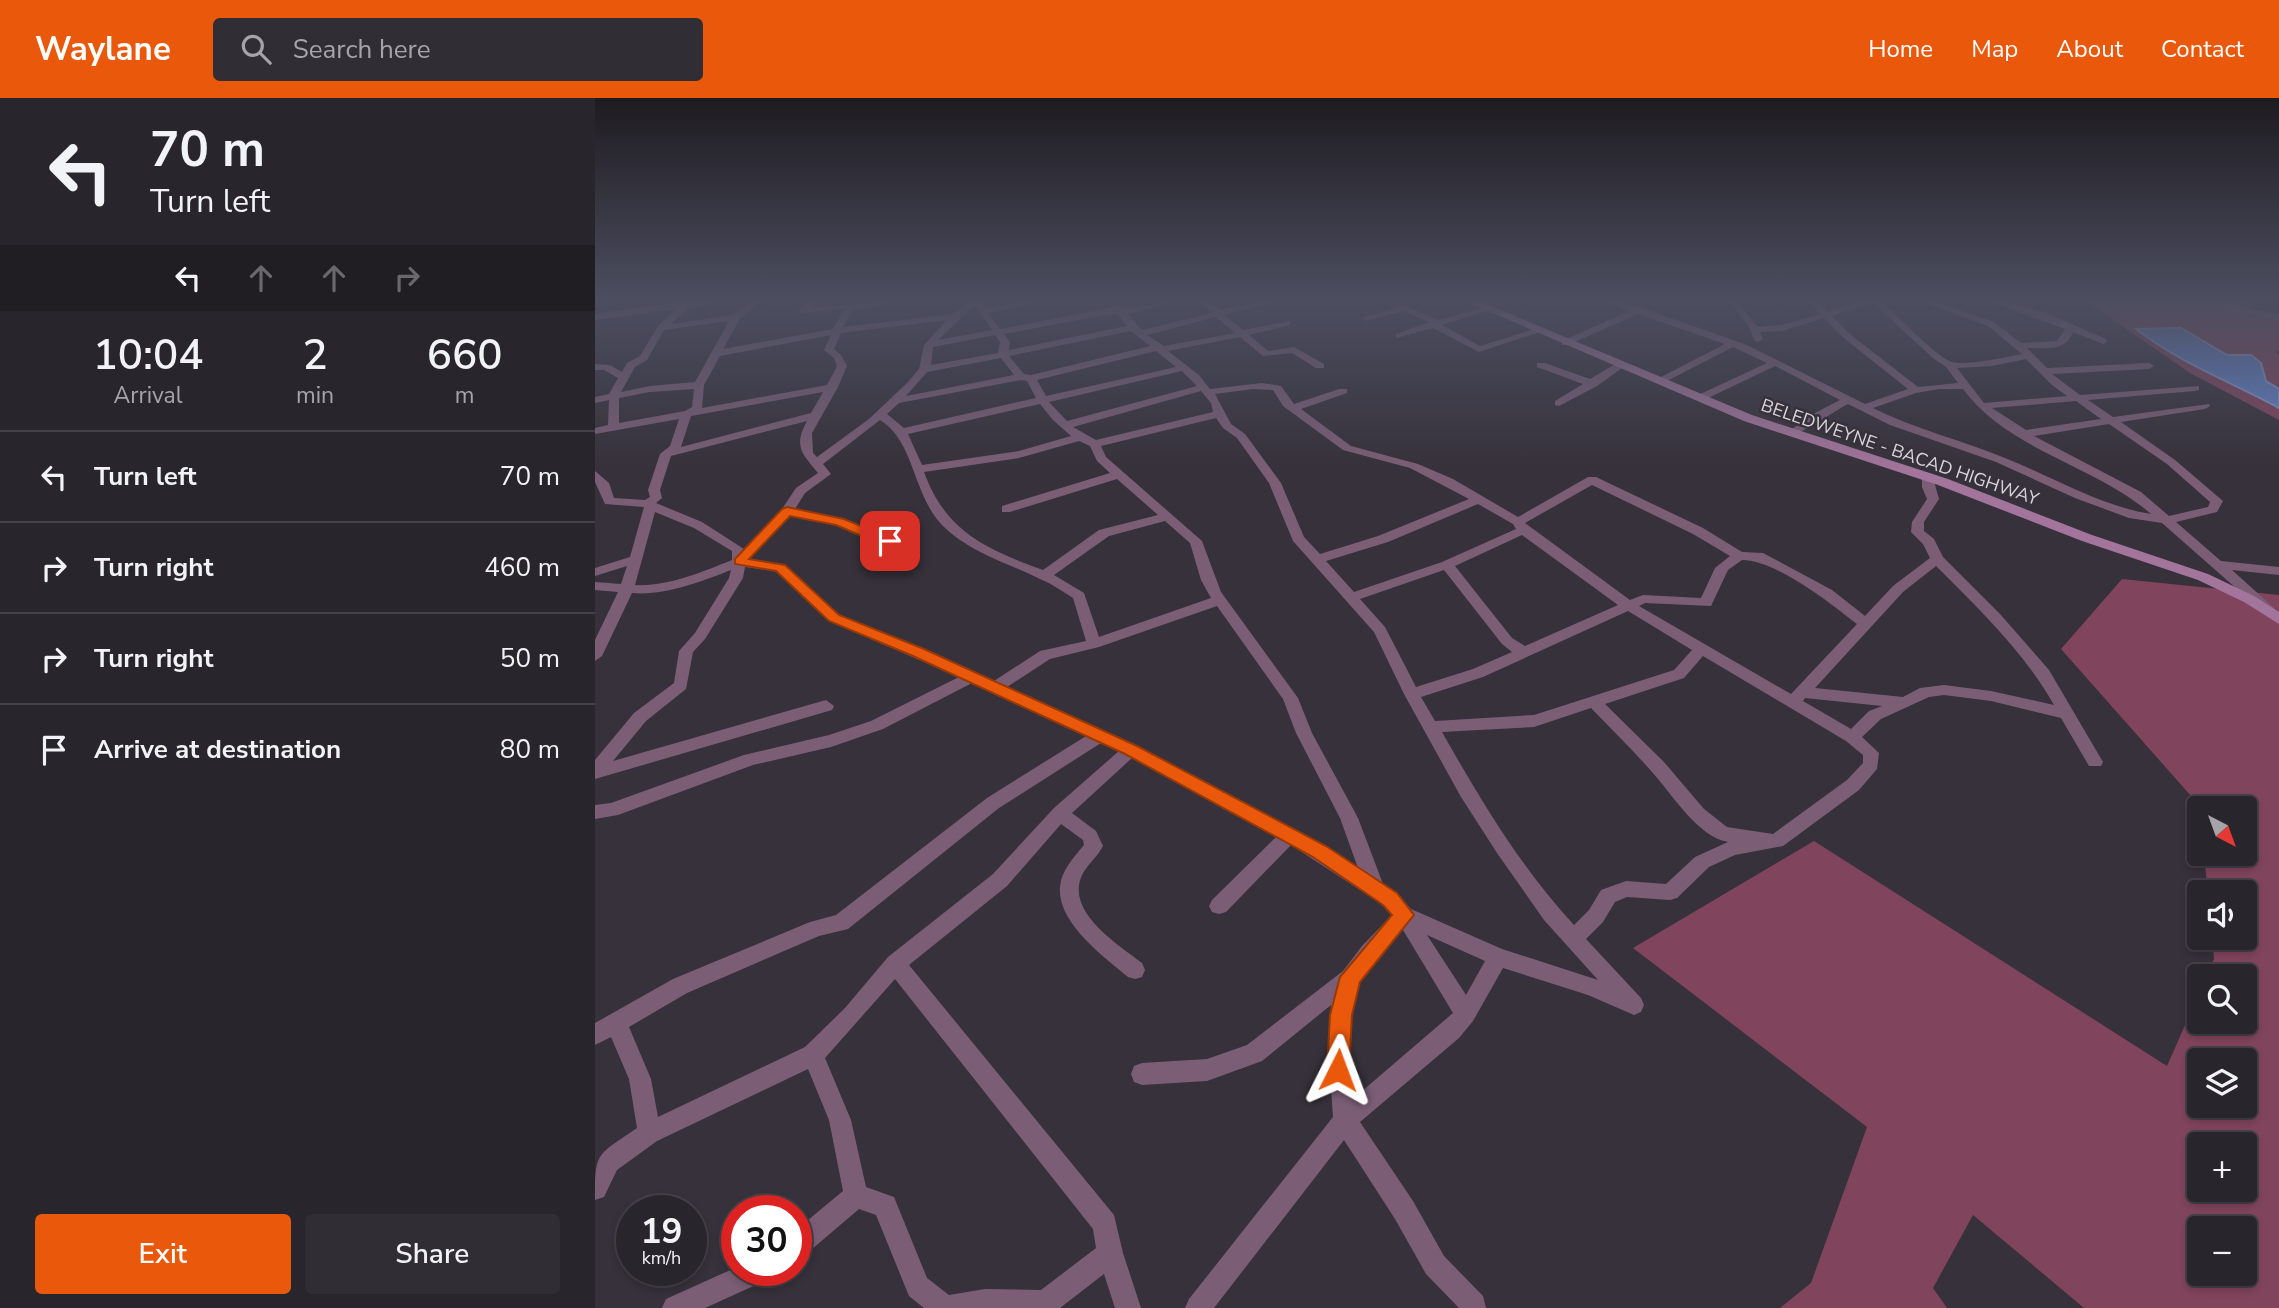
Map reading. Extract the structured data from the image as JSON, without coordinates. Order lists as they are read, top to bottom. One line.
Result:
{"streets":{"street":["BELEDWEYNE - BACAD HIGHWAY"]},"north":"bottom right","page":{"header":"Waylane","search":"Search here","nav":["Home","Map","About","Contact"],"turn":["70 m","Turn left"],"eta":["10:04","Arrival","2","min","660","m"],"list":[{"name":"Turn left","value":"70 m"},{"name":"Turn right","value":"460 m"},{"name":"Turn right","value":"50 m"},{"name":"Arrive at destination","value":"80 m"}],"map_buttons":["+","−"],"speed":"19 km/h","limit":"30","buttons":["Exit","Share"]}}
